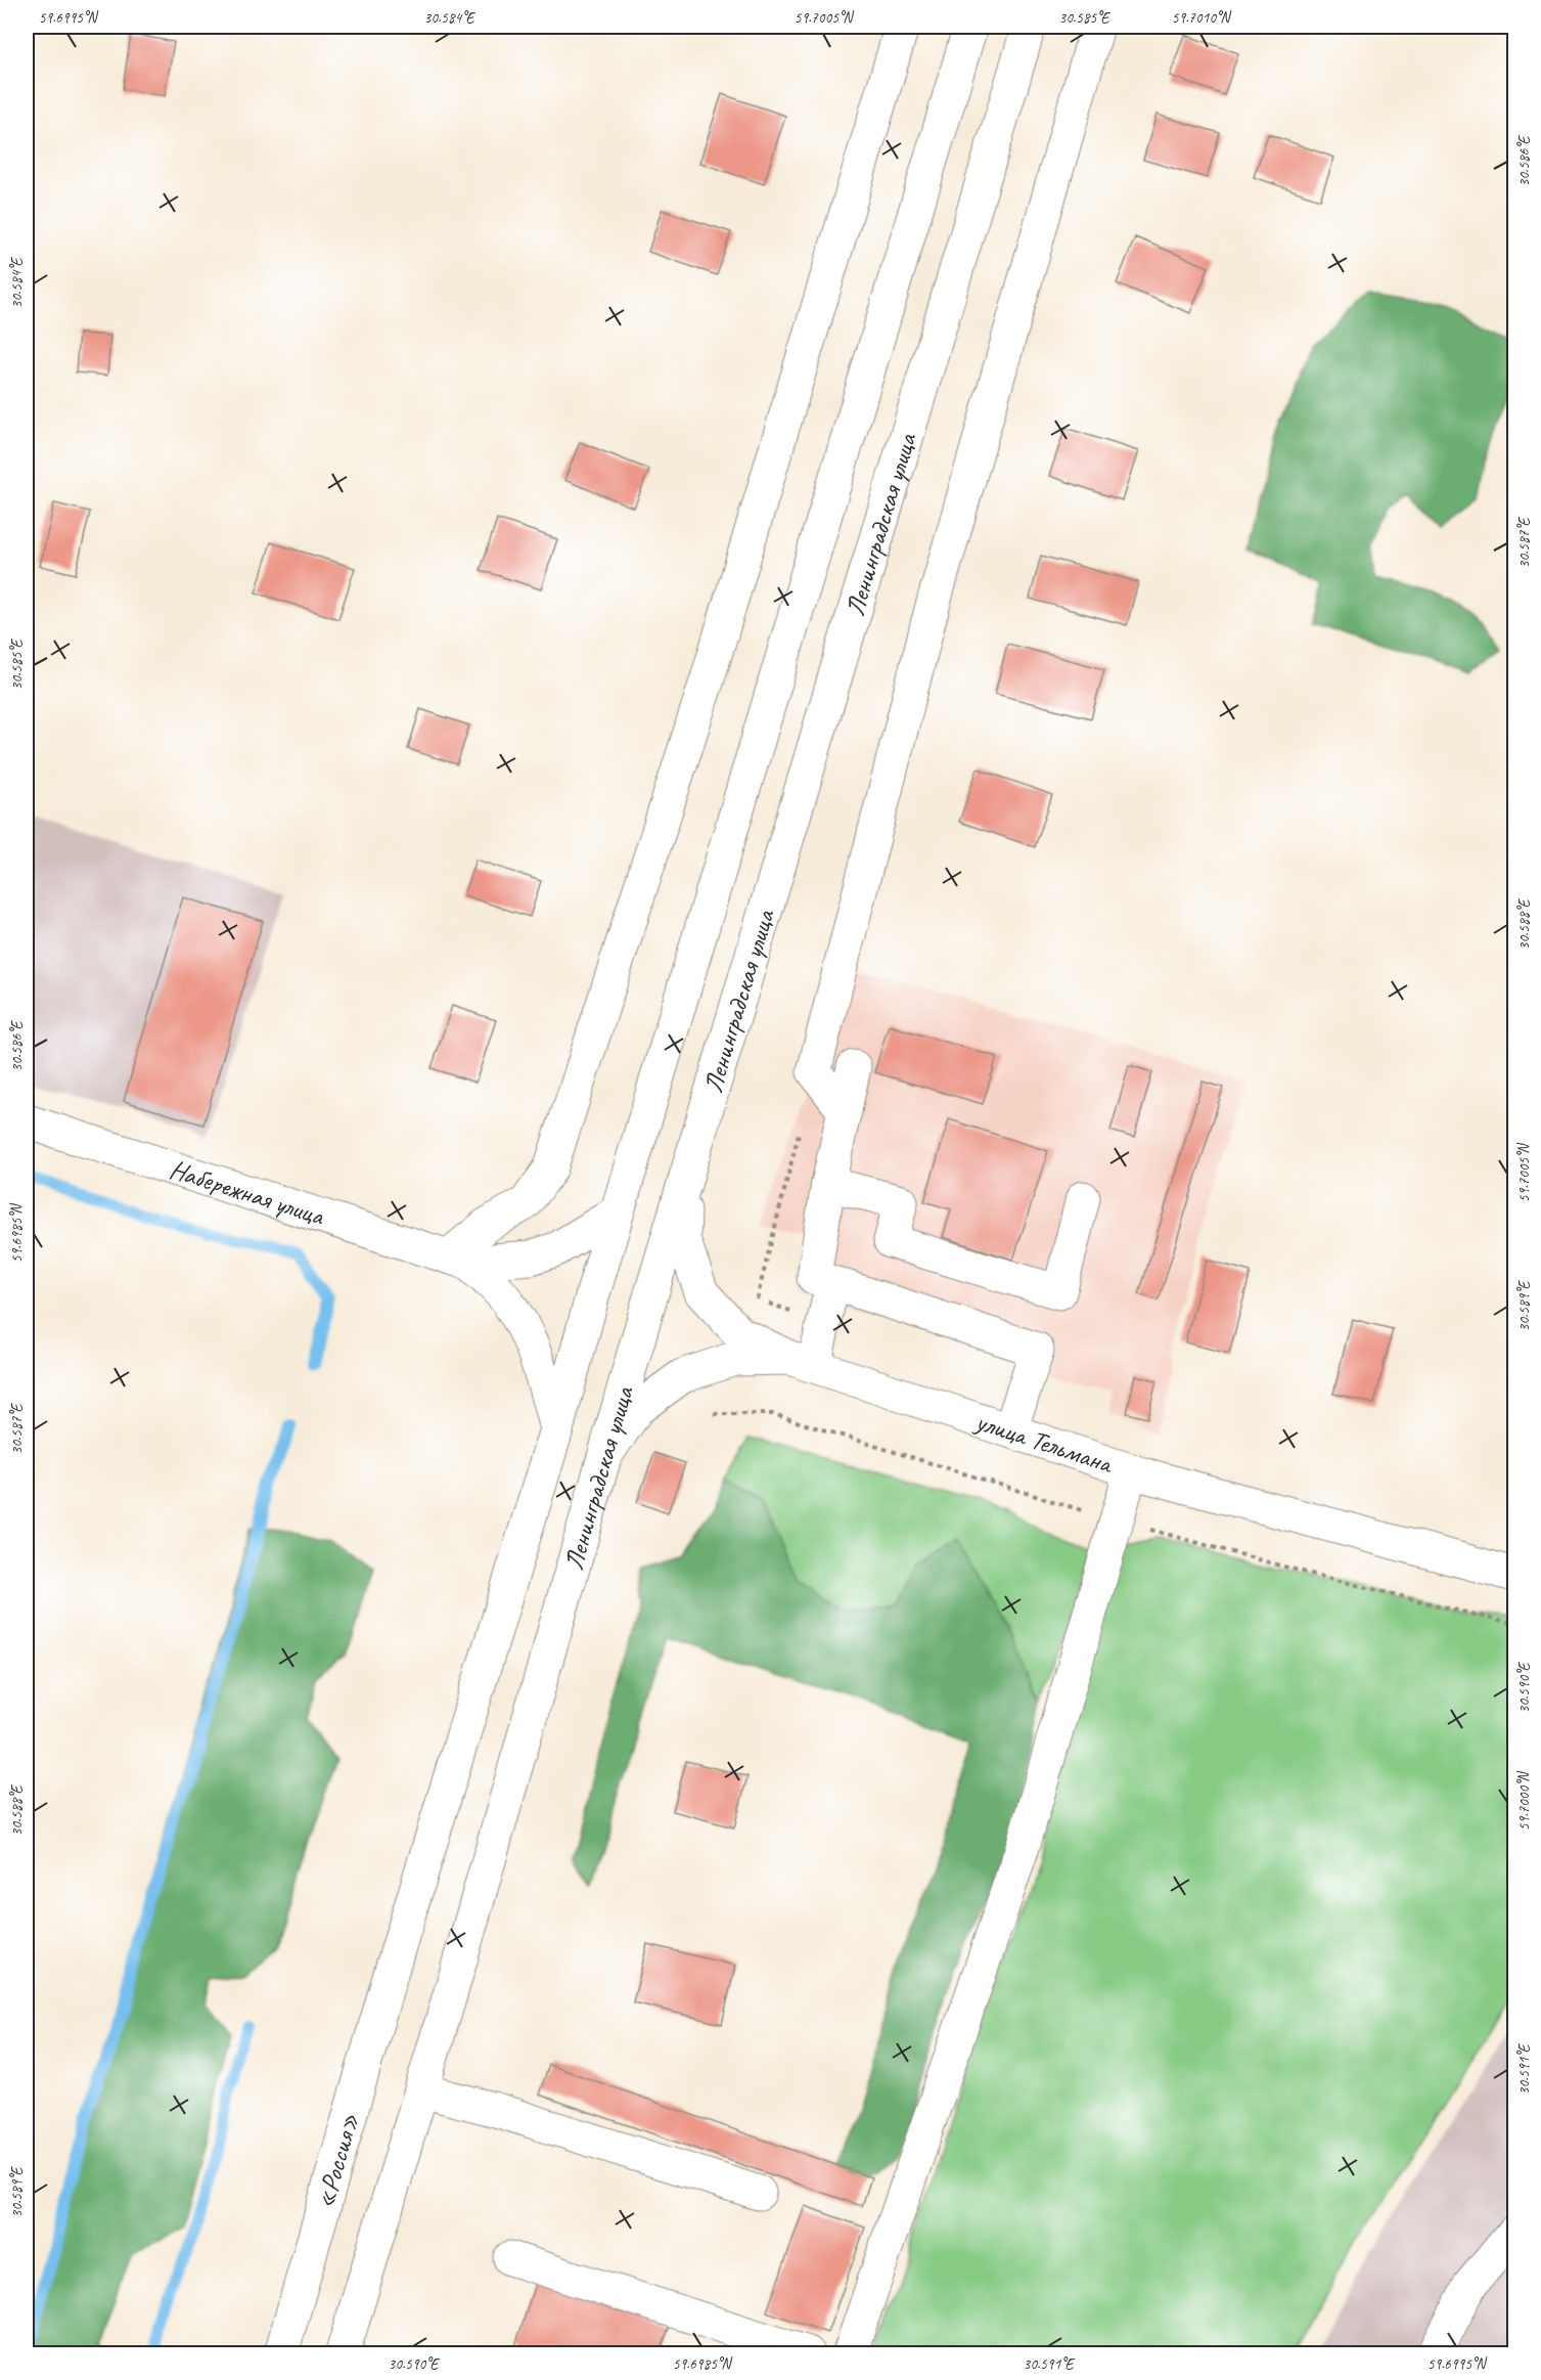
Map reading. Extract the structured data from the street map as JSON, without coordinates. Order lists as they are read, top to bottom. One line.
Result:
{"streets":{"main road":["Ленинградская улица","Набережная улица","улица Тельмана","«Россия»"]},"crossings":[["Ленинградская улица","улица Тельмана"],["Ленинградская улица","«Россия»"]],"coordinates":["59.6995°N","30.584°E","59.7005°N","30.585°E","59.7010°N","30.586°E","30.587°E","30.588°E","59.6985°N","30.589°E","30.590°E","59.7000°N","30.591°E"]}
